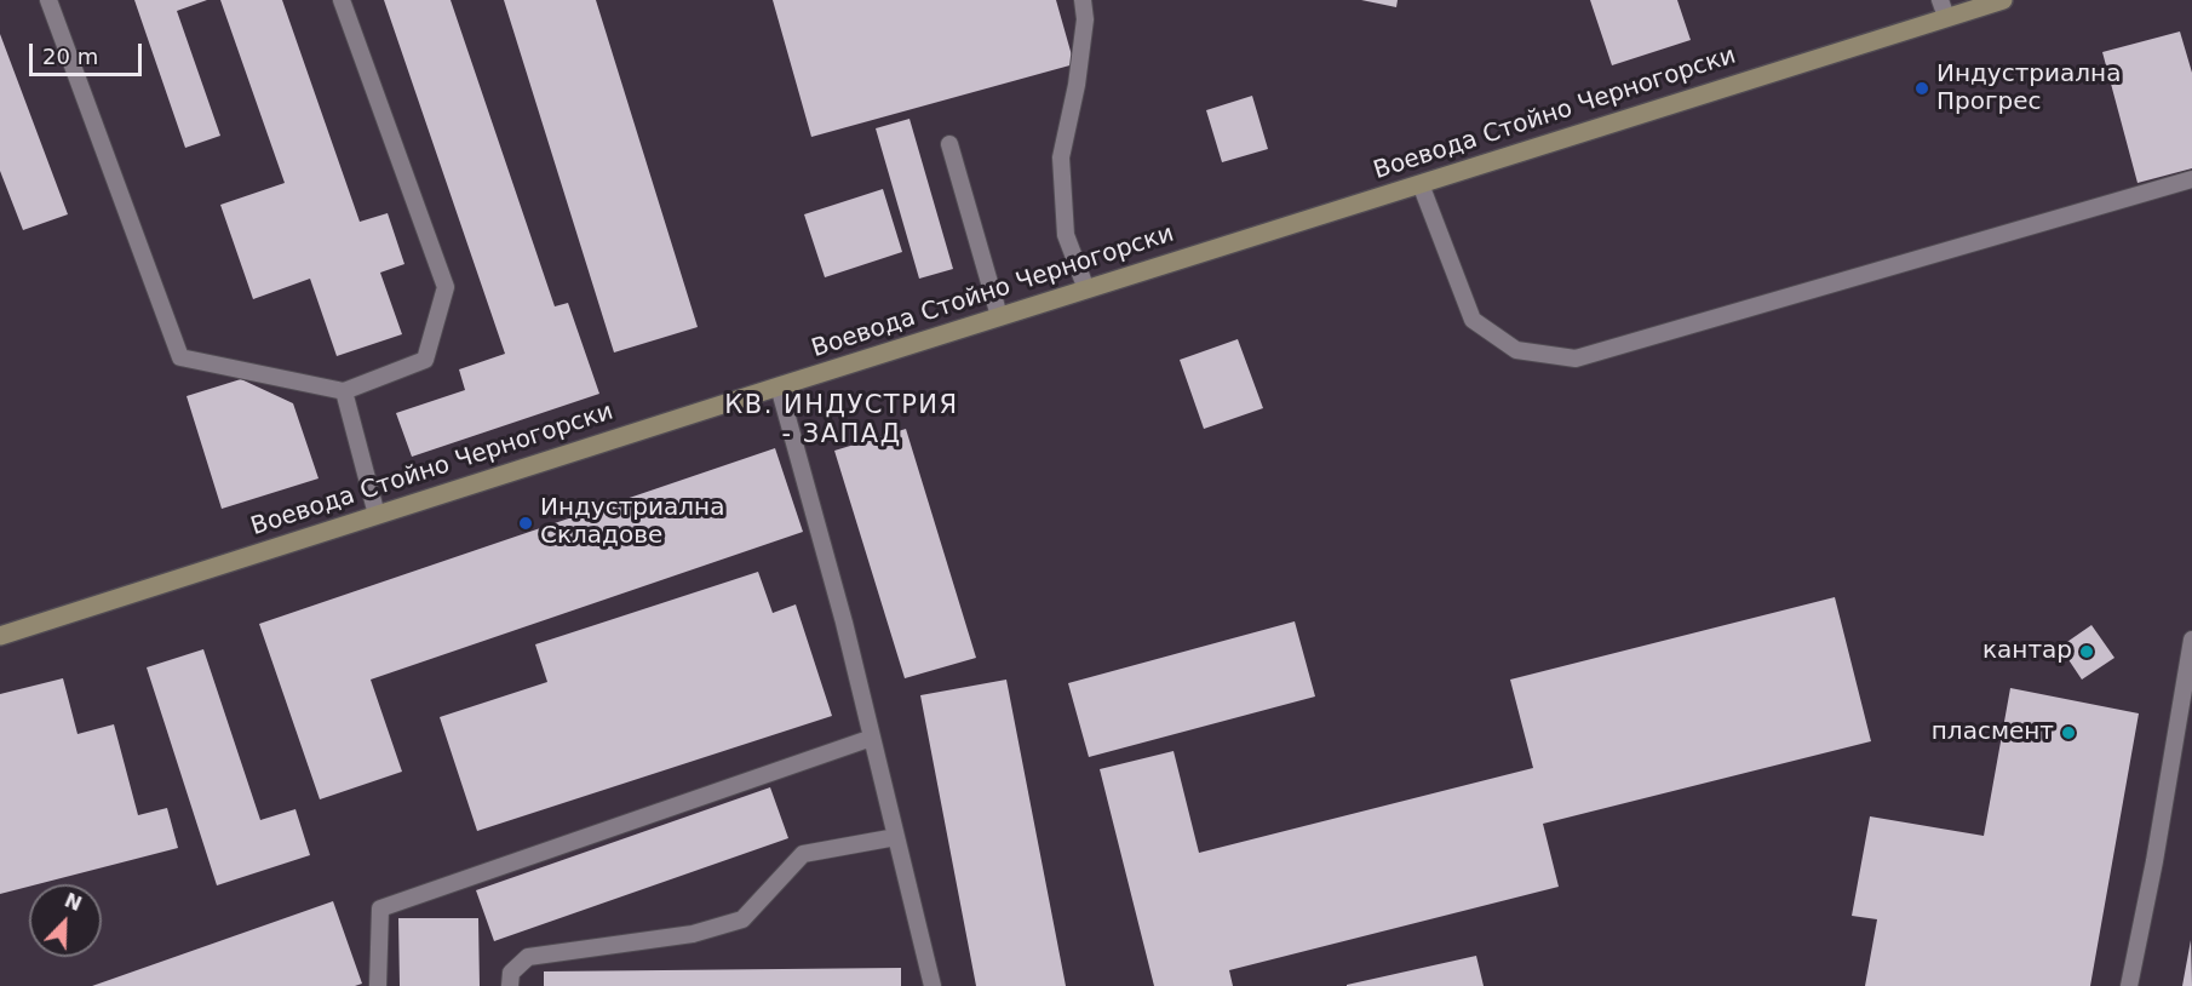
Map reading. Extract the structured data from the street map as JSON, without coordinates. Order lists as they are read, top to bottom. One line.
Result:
{"streets":{"street":["Воевода Стойно Черногорски"]},"districts":["КВ. ИНДУСТРИЯ - ЗАПАД"],"places":["Индустриална Прогрес","Индустриална Складове","кантар","пласмент"],"scale_bar":"20 m","north":"top right"}
